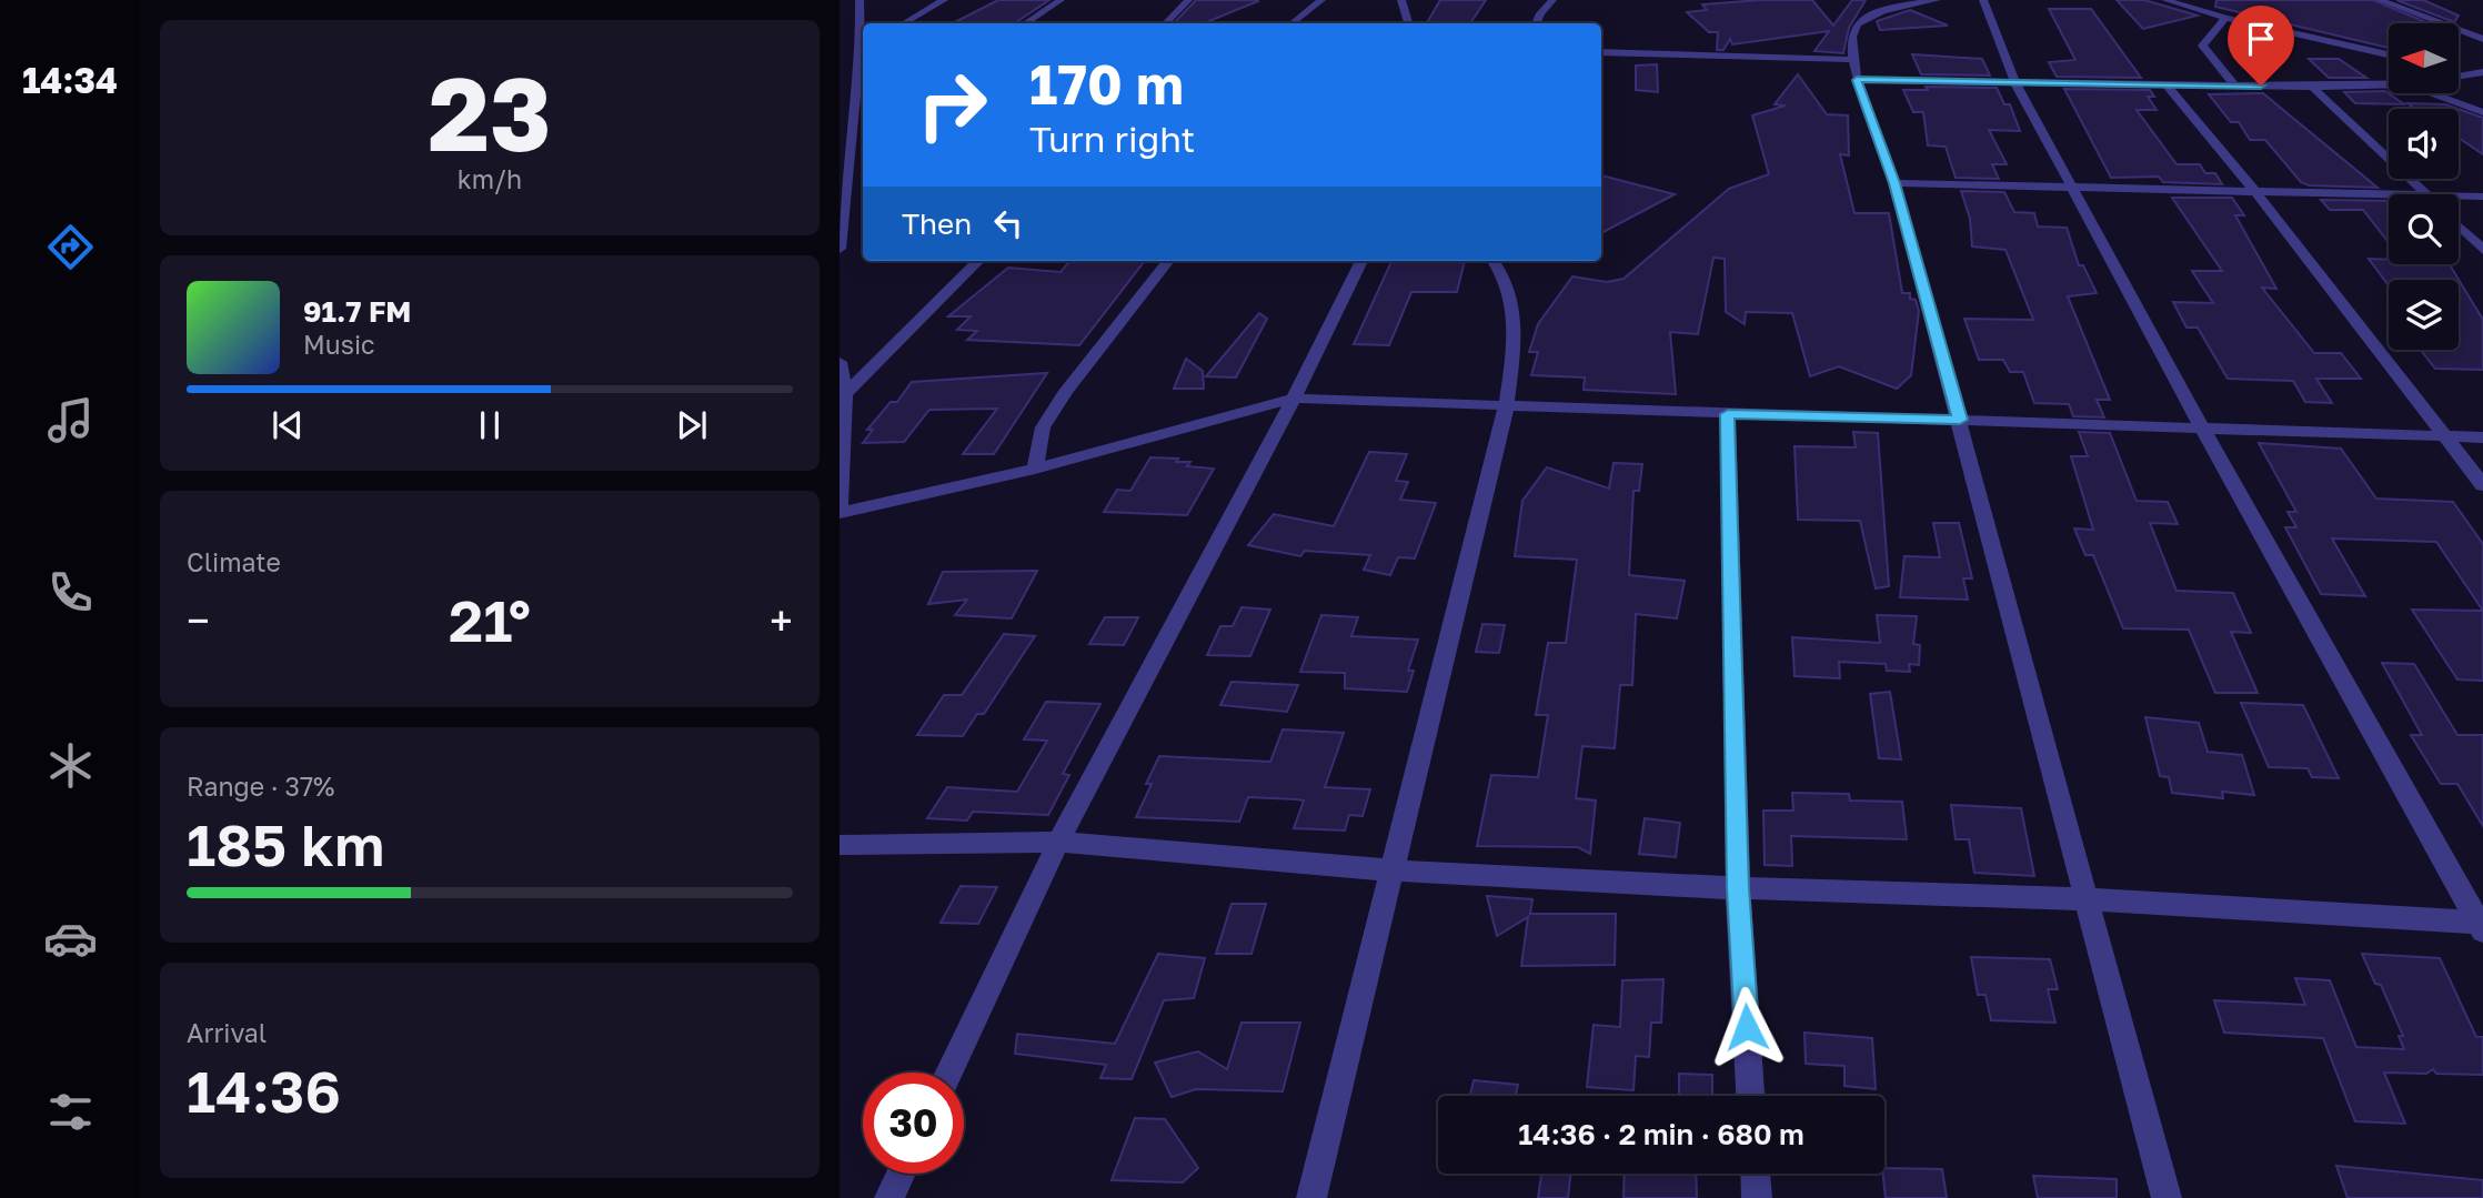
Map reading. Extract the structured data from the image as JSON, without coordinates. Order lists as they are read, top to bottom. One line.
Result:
{"north":"left","page":{"tabs":"14:34","tile":[["23","km/h"],"Climate",["Range · 37%","185 km"],["Arrival","14:36"]],"turn":["170 m","Turn right"],"then":"Then","song":["91.7 FM","Music"],"heat":["−","21°","+"],"limit":"30","trip":"14:36 · 2 min · 680 m"}}
